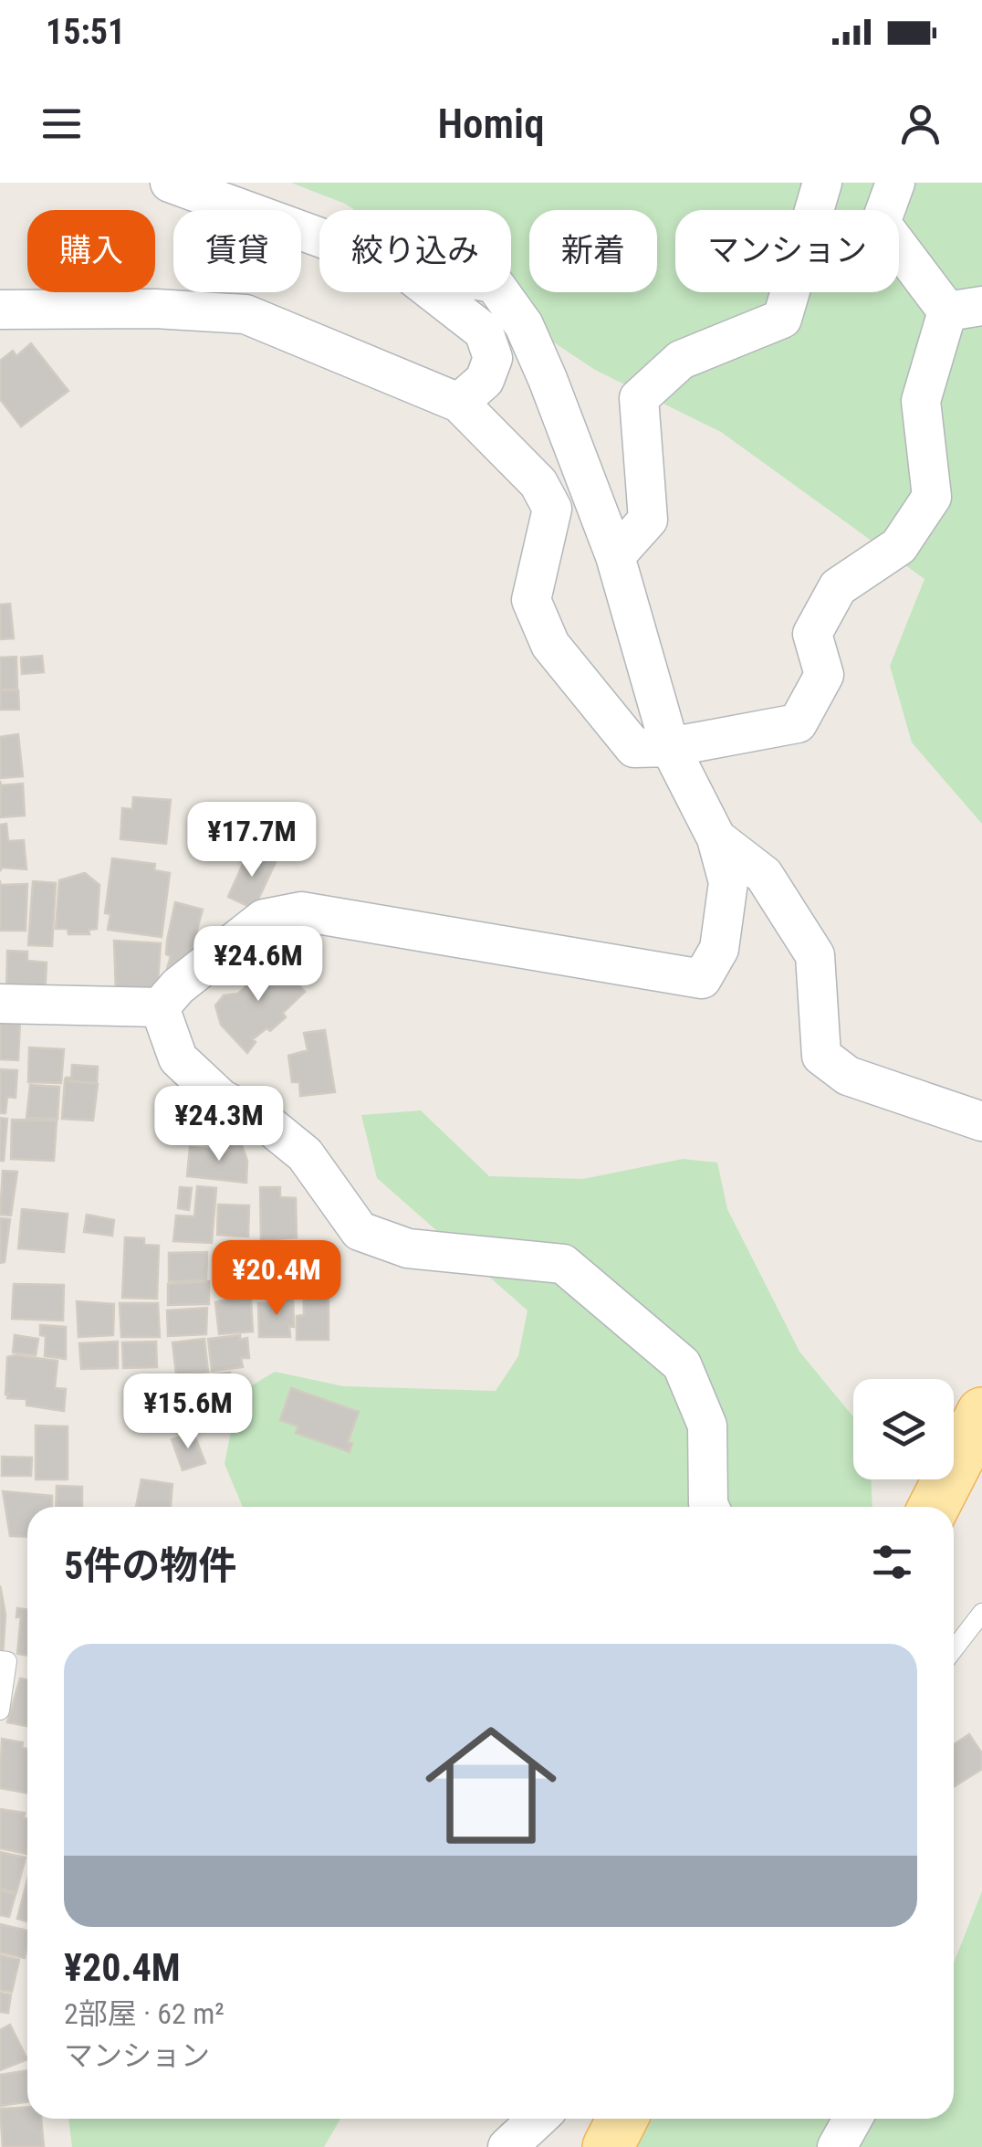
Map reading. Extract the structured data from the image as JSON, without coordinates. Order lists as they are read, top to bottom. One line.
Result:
{"page":{"status":"15:51","header":"Homiq","chip":["購入","賃貸","絞り込み","新着","マンション"],"price":["¥17.7M","¥24.6M","¥24.3M","¥20.4M","¥15.6M"],"heading":"5件の物件","list":[{"name":"¥20.4M","note":"2部屋 · 62 m² · マンション"}]}}
